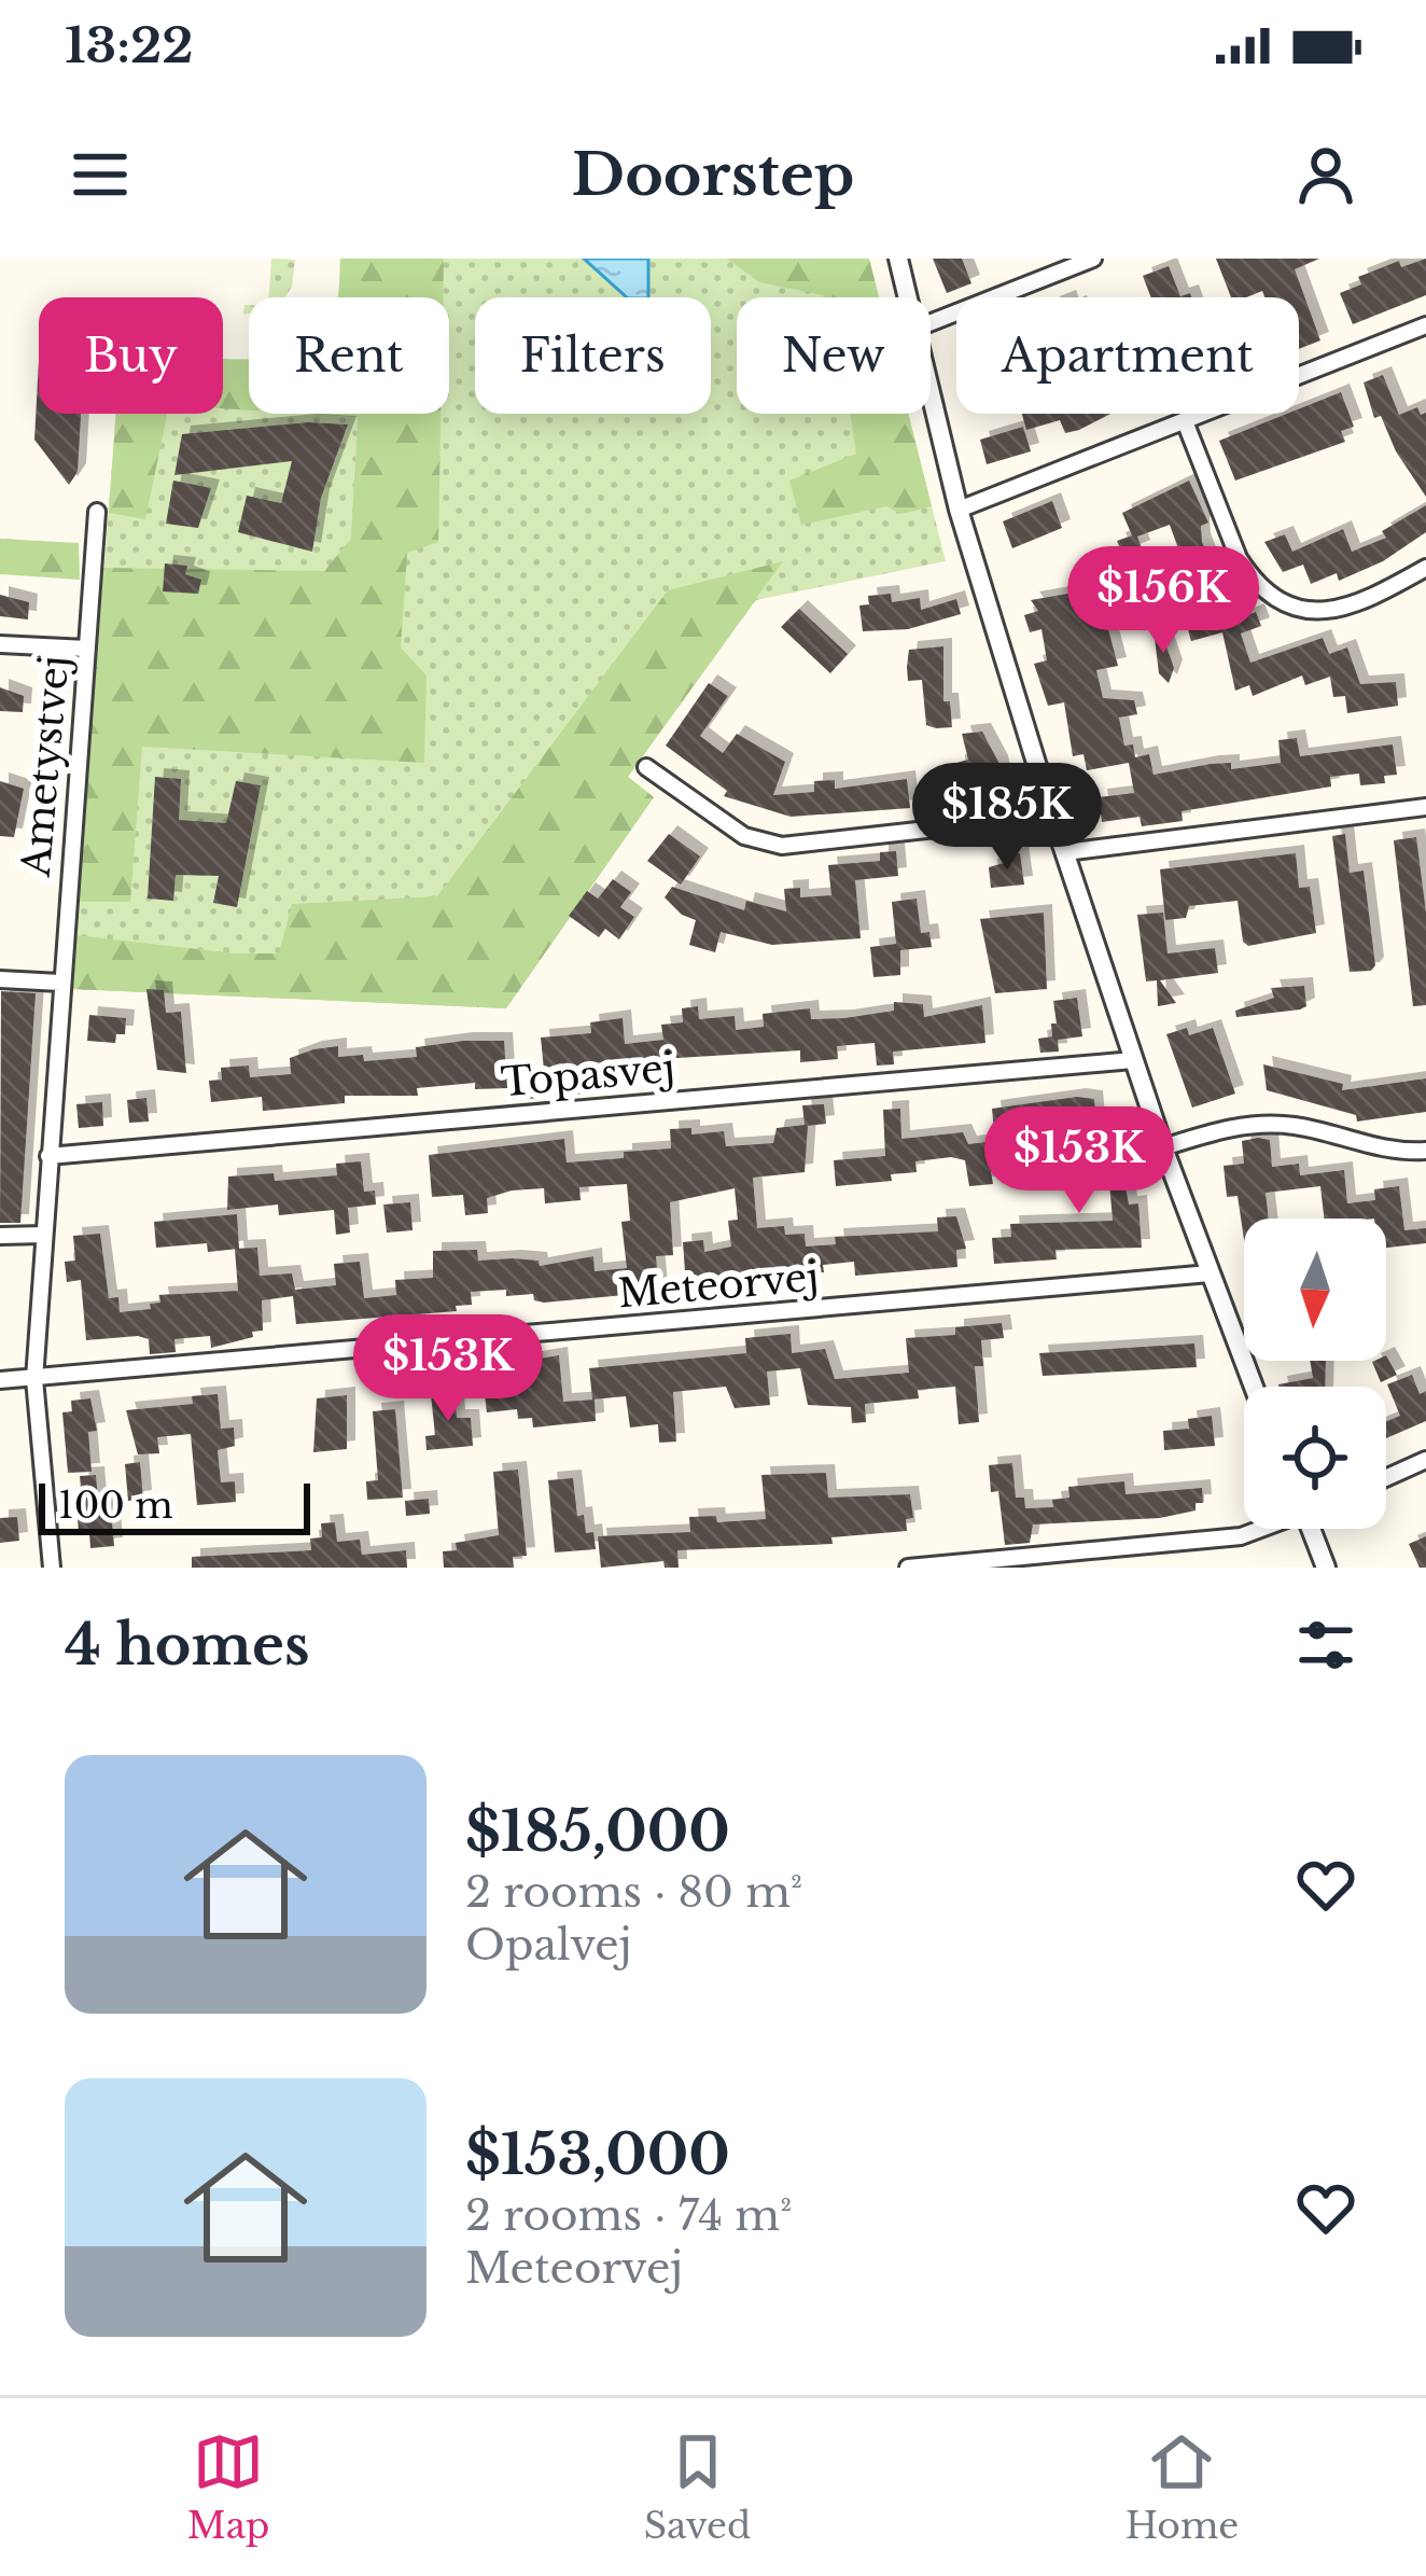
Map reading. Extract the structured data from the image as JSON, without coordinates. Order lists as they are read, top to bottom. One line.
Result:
{"streets":{"street":["Ametystvej","Topasvej","Meteorvej"]},"crossings":[["Ametystvej","Topasvej"],["Ametystvej","Meteorvej"]],"scale_bar":"100 m","north":"bottom","page":{"status":"13:22","header":"Doorstep","chip":["Buy","Rent","Filters","New","Apartment"],"price":["$156K","$185K","$153K","$153K"],"scale":"100 m","heading":"4 homes","list":[{"name":"$185,000","note":"2 rooms · 80 m² · Opalvej"},{"name":"$153,000","note":"2 rooms · 74 m² · Meteorvej"}],"tabs":["Map","Saved","Home"]}}
